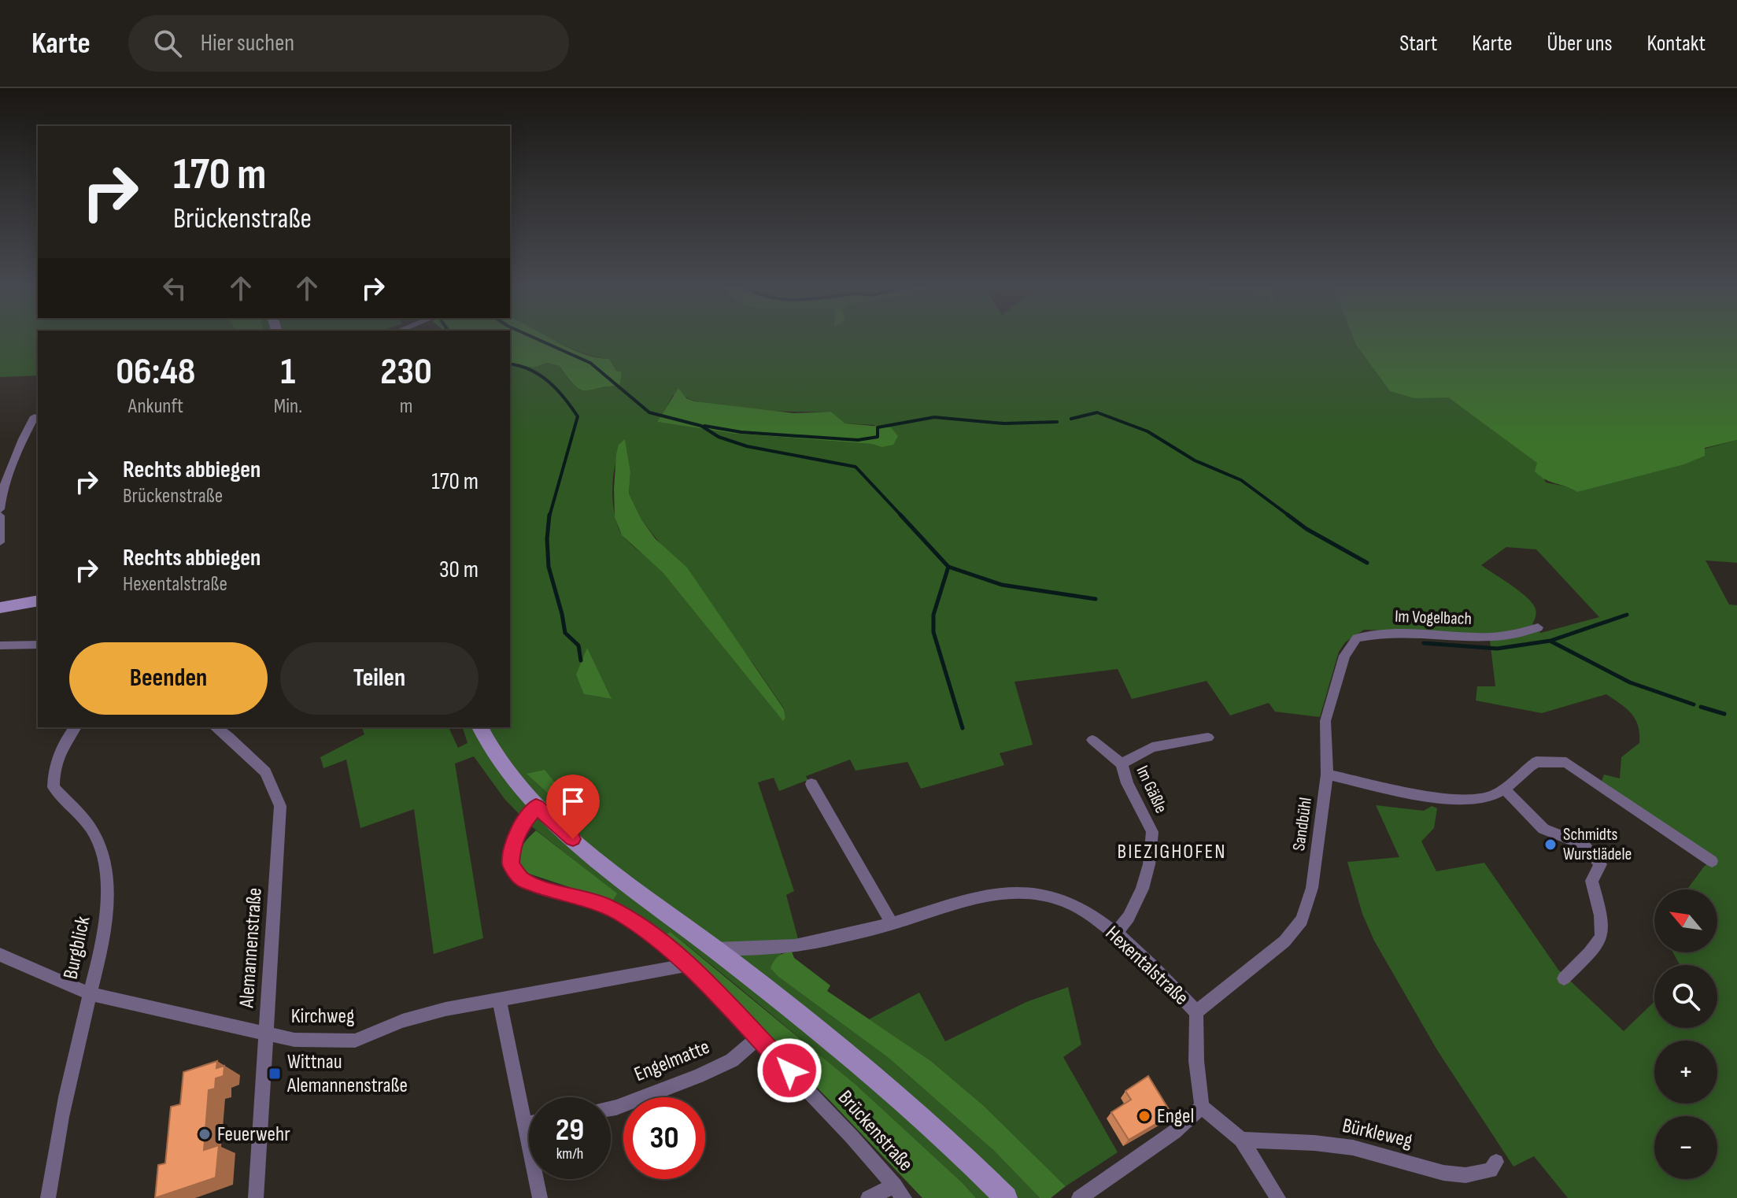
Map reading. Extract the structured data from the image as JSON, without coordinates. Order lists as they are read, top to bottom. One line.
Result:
{"streets":{"street":["Im Vogelbach","Im Gäßle","Sandbühl","Burgblick","Alemannenstraße","Hexentalstraße","Kirchweg","Engelmatte","Brückenstraße","Bürkleweg"]},"crossings":[["Im Vogelbach","Sandbühl"],["Im Gäßle","Hexentalstraße"],["Sandbühl","Hexentalstraße"],["Burgblick","Kirchweg"],["Alemannenstraße","Kirchweg"],["Kirchweg","Brückenstraße"],["Engelmatte","Brückenstraße"]],"districts":["BIEZIGHOFEN"],"places":{"other":["Schmidts Wurstlädele","Engel","Feuerwehr"],"transit":["Wittnau Alemannenstraße"]},"north":"top left","page":{"header":"Karte","search":"Hier suchen","nav":["Start","Karte","Über uns","Kontakt"],"turn":["170 m","Brückenstraße"],"eta":["06:48","Ankunft","1","Min.","230","m"],"list":[{"name":"Rechts abbiegen","note":"Brückenstraße","value":"170 m"},{"name":"Rechts abbiegen","note":"Hexentalstraße","value":"30 m"}],"buttons":["Beenden","Teilen"],"map_buttons":["+","−"],"speed":"29 km/h","limit":"30"}}
